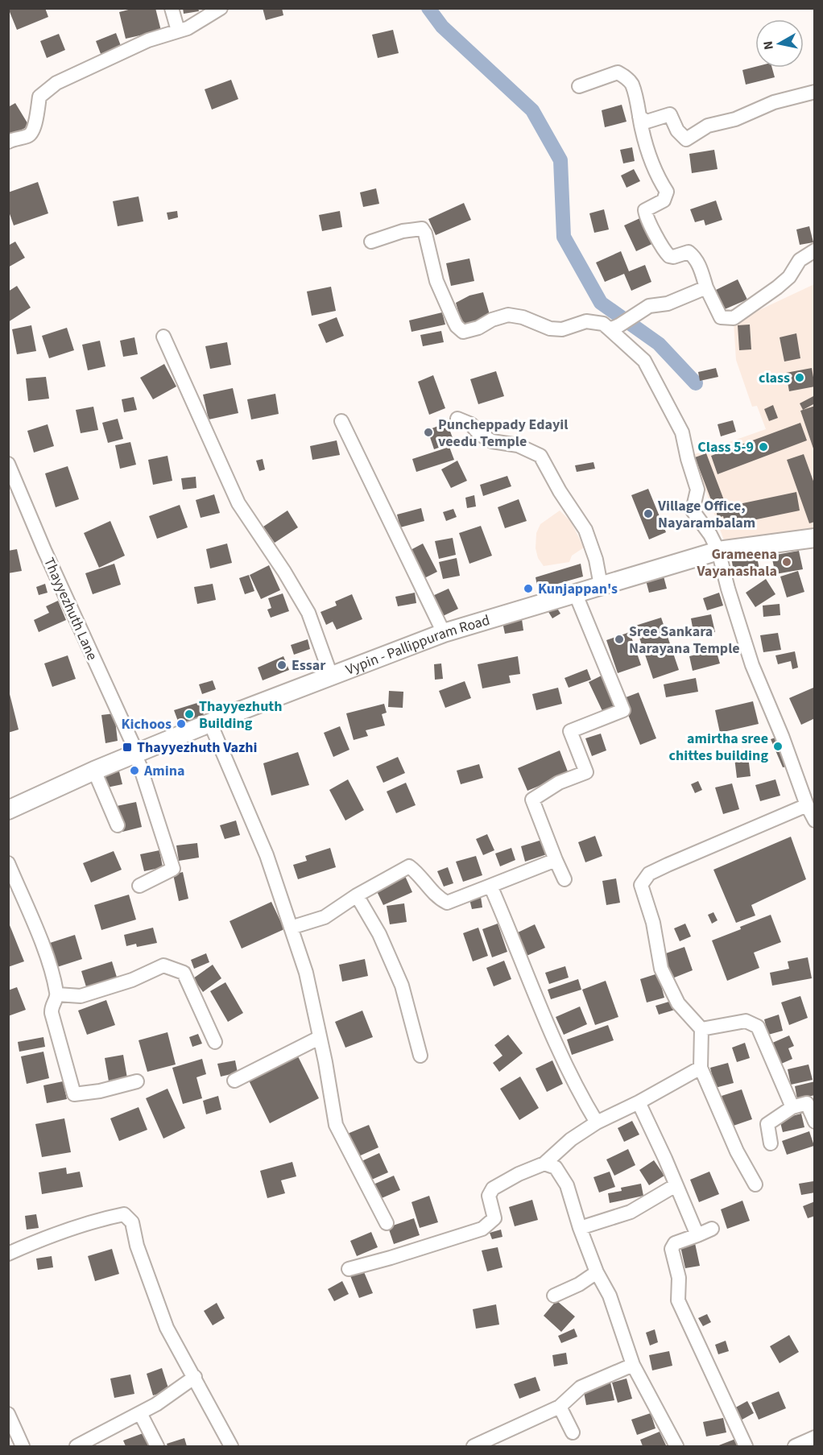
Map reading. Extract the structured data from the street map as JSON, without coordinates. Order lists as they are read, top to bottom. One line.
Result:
{"streets":{"main road":["Vypin - Pallippuram Road"],"street":["Thayyezhuth Lane"]},"crossings":[["Thayyezhuth Lane","Vypin - Pallippuram Road"]],"places":{"other":["class","Puncheppady Edayil veedu Temple","Class 5-9","Village Office, Nayarambalam","Grameena Vayanashala","Kunjappan's","Sree Sankara Narayana Temple","Essar","Thayyezhuth Building","Kichoos","amirtha sree chittes building","Amina"],"transit":["Thayyezhuth Vazhi"]},"north":"left"}
